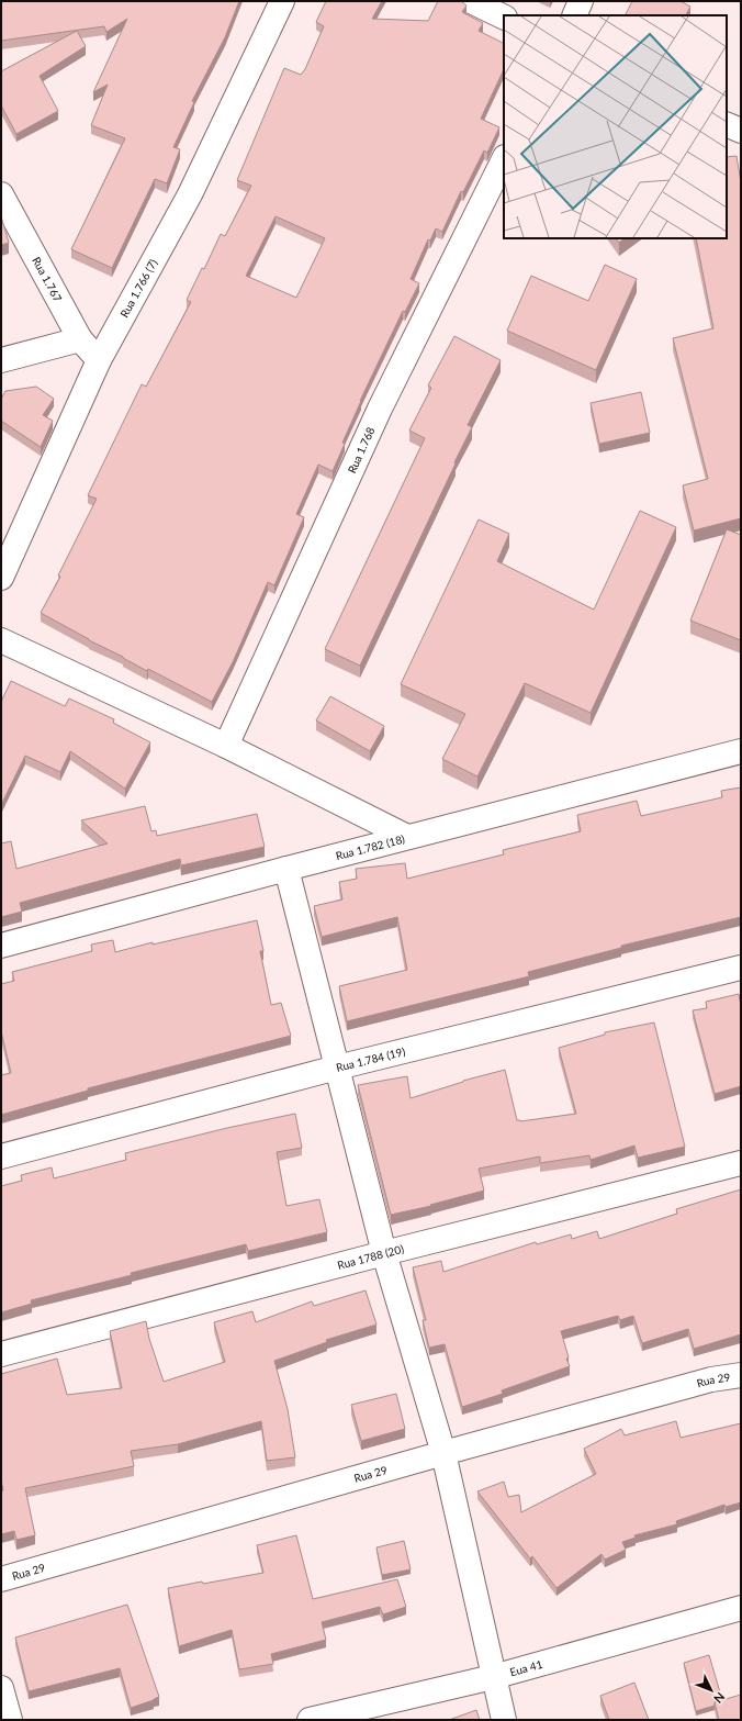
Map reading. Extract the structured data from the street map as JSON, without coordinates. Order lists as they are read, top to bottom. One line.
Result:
{"streets":{"street":["Rua 1.767","Rua 1.766 (7)","Rua 1.768","Rua 1.782 (18)","Rua 1.784 (19)","Rua 1788 (20)","Rua 29","Eua 41"]},"crossings":[["Rua 1.767","Rua 1.766 (7)"]],"north":"bottom right"}
